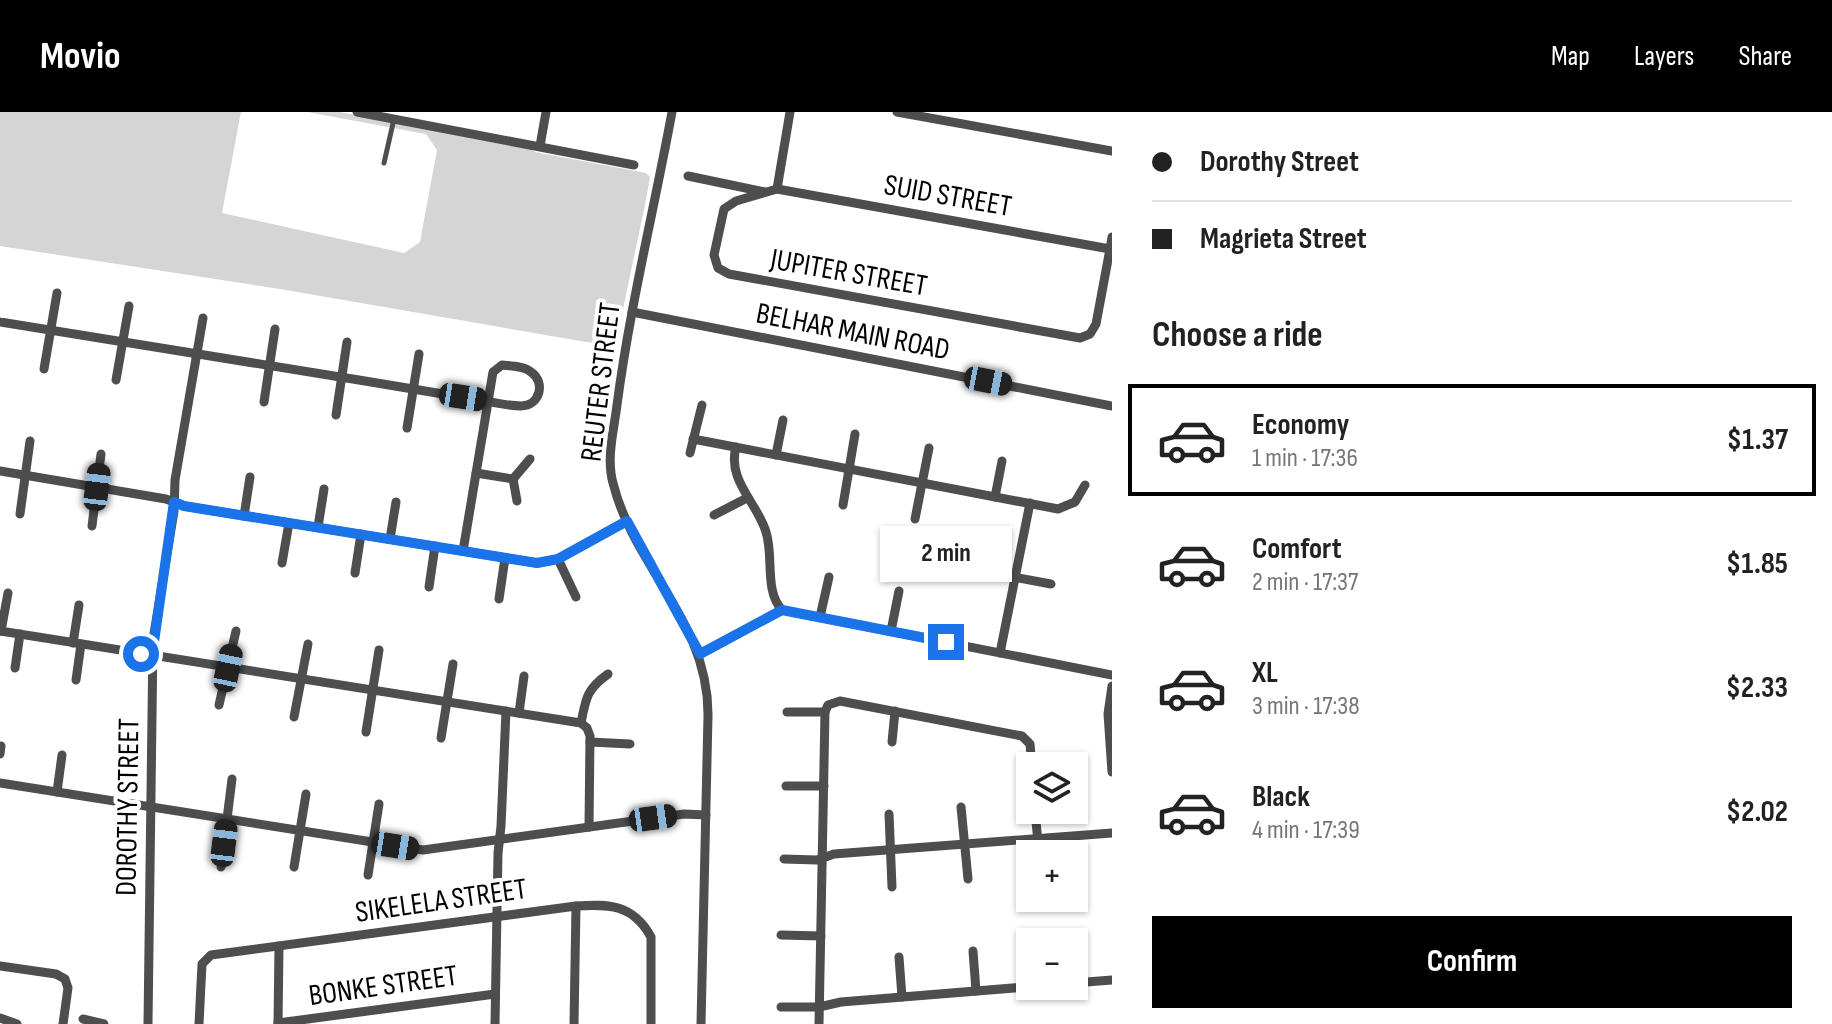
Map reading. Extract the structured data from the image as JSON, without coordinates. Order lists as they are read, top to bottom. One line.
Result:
{"streets":{"street":["SUID STREET","JUPITER STREET","BELHAR MAIN ROAD","REUTER STREET","DOROTHY STREET","SIKELELA STREET","BONKE STREET"]},"crossings":[["SUID STREET","JUPITER STREET"],["BELHAR MAIN ROAD","REUTER STREET"]],"page":{"header":"Movio","nav":["Map","Layers","Share"],"banner":["Dorothy Street","Magrieta Street"],"heading":"Choose a ride","list":[{"name":"Economy","note":"1 min · 17:36","value":"$1.37"},{"name":"Comfort","note":"2 min · 17:37","value":"$1.85"},{"name":"XL","note":"3 min · 17:38","value":"$2.33"},{"name":"Black","note":"4 min · 17:39","value":"$2.02"}],"bubble":"2 min","map_buttons":["+","−"],"buttons":"Confirm"}}
